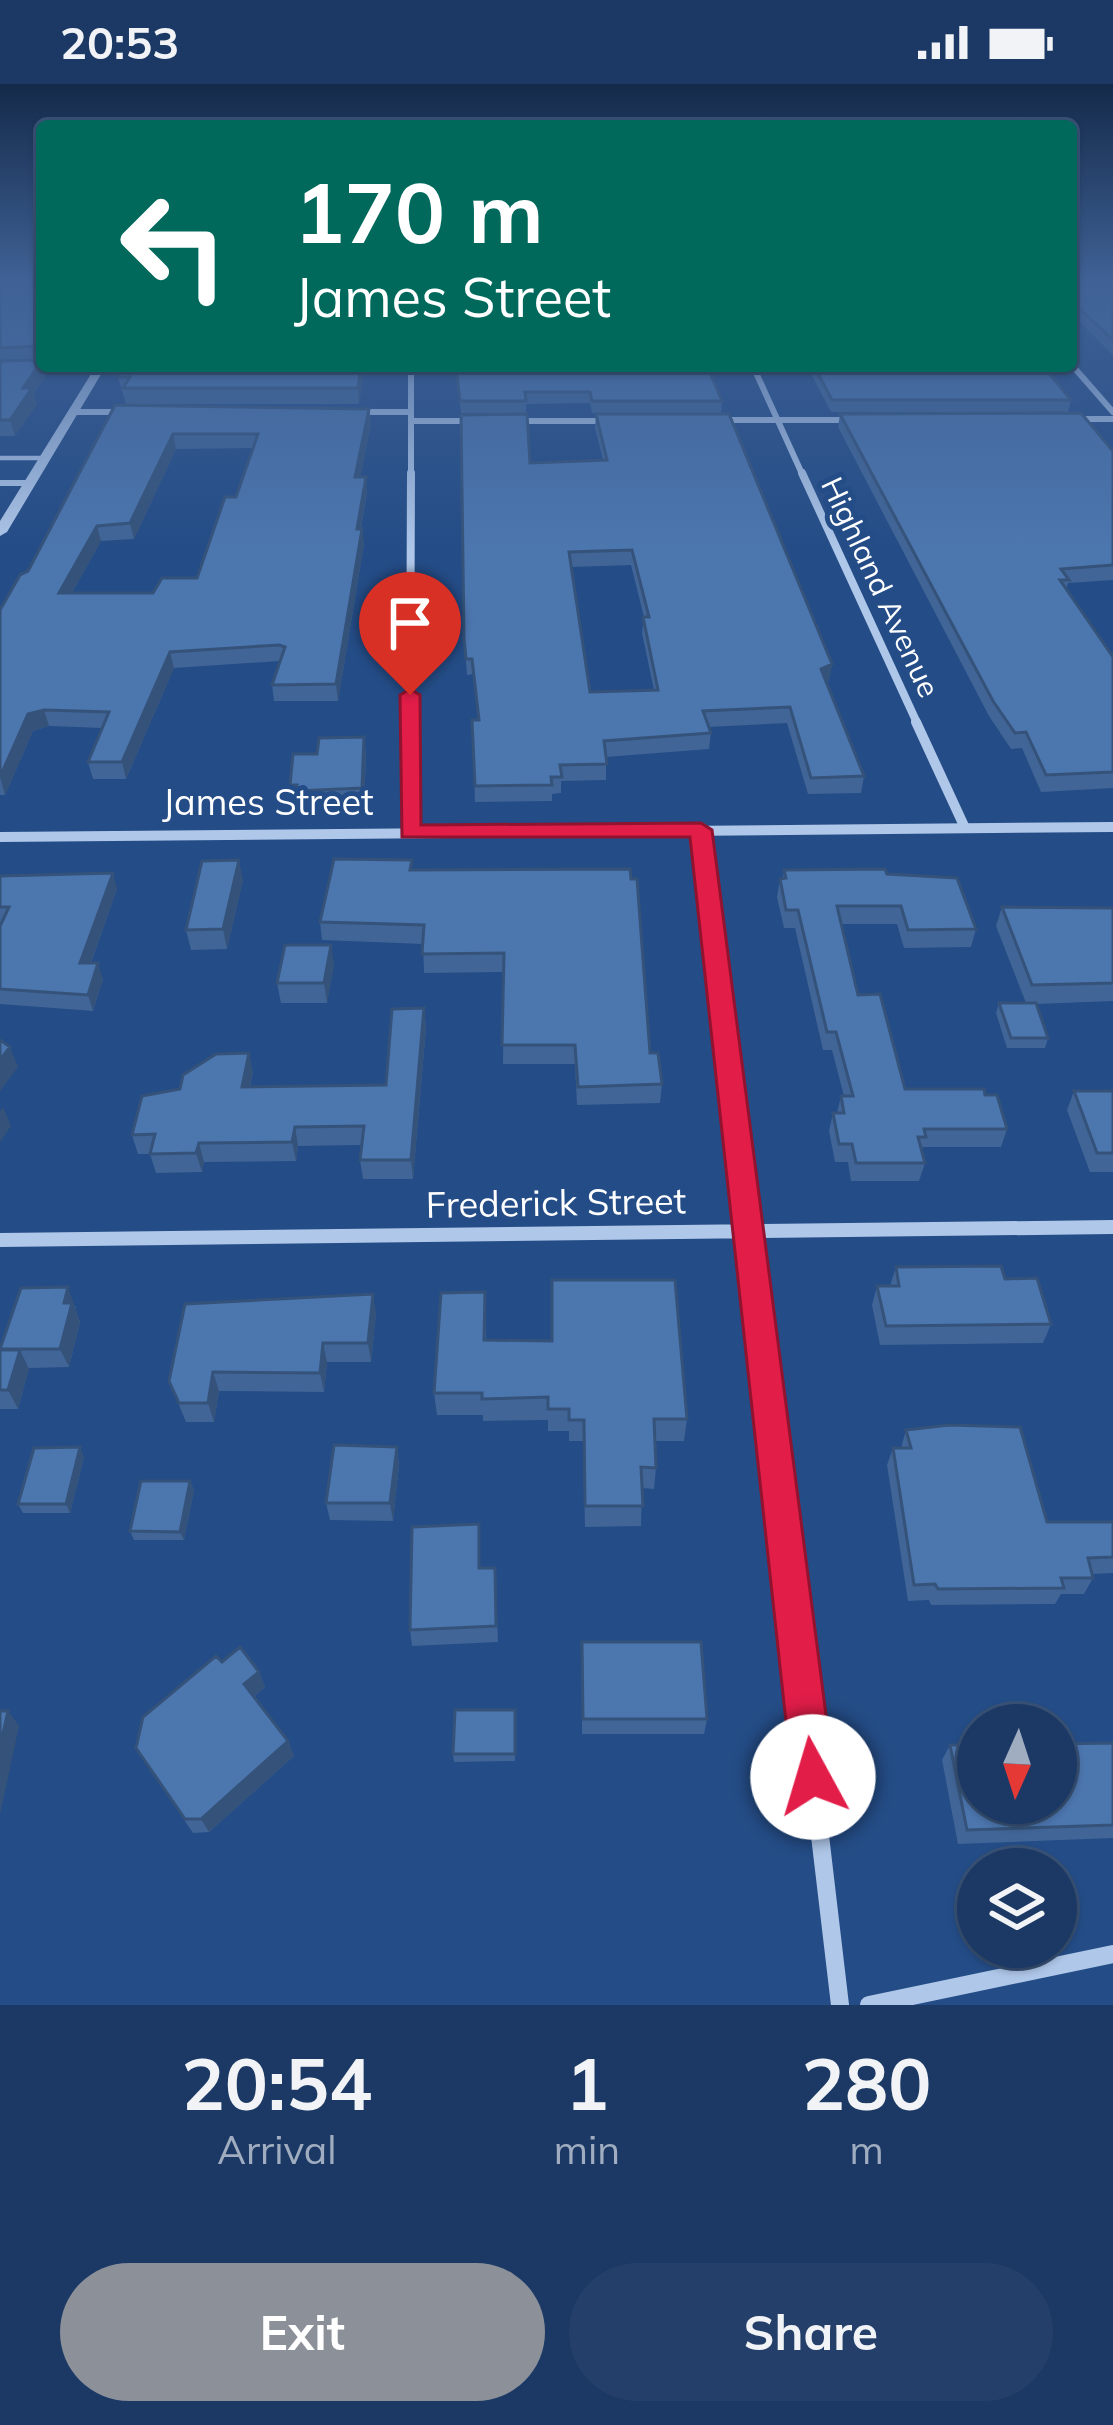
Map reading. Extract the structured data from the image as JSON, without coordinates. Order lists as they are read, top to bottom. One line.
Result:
{"streets":{"street":["Highland Avenue","James Street","Frederick Street"]},"crossings":[["Highland Avenue","James Street"]],"north":"bottom","page":{"status":"20:53","turn":["170 m","James Street"],"eta":["20:54","Arrival","1","min","280","m"],"buttons":["Exit","Share"]}}
